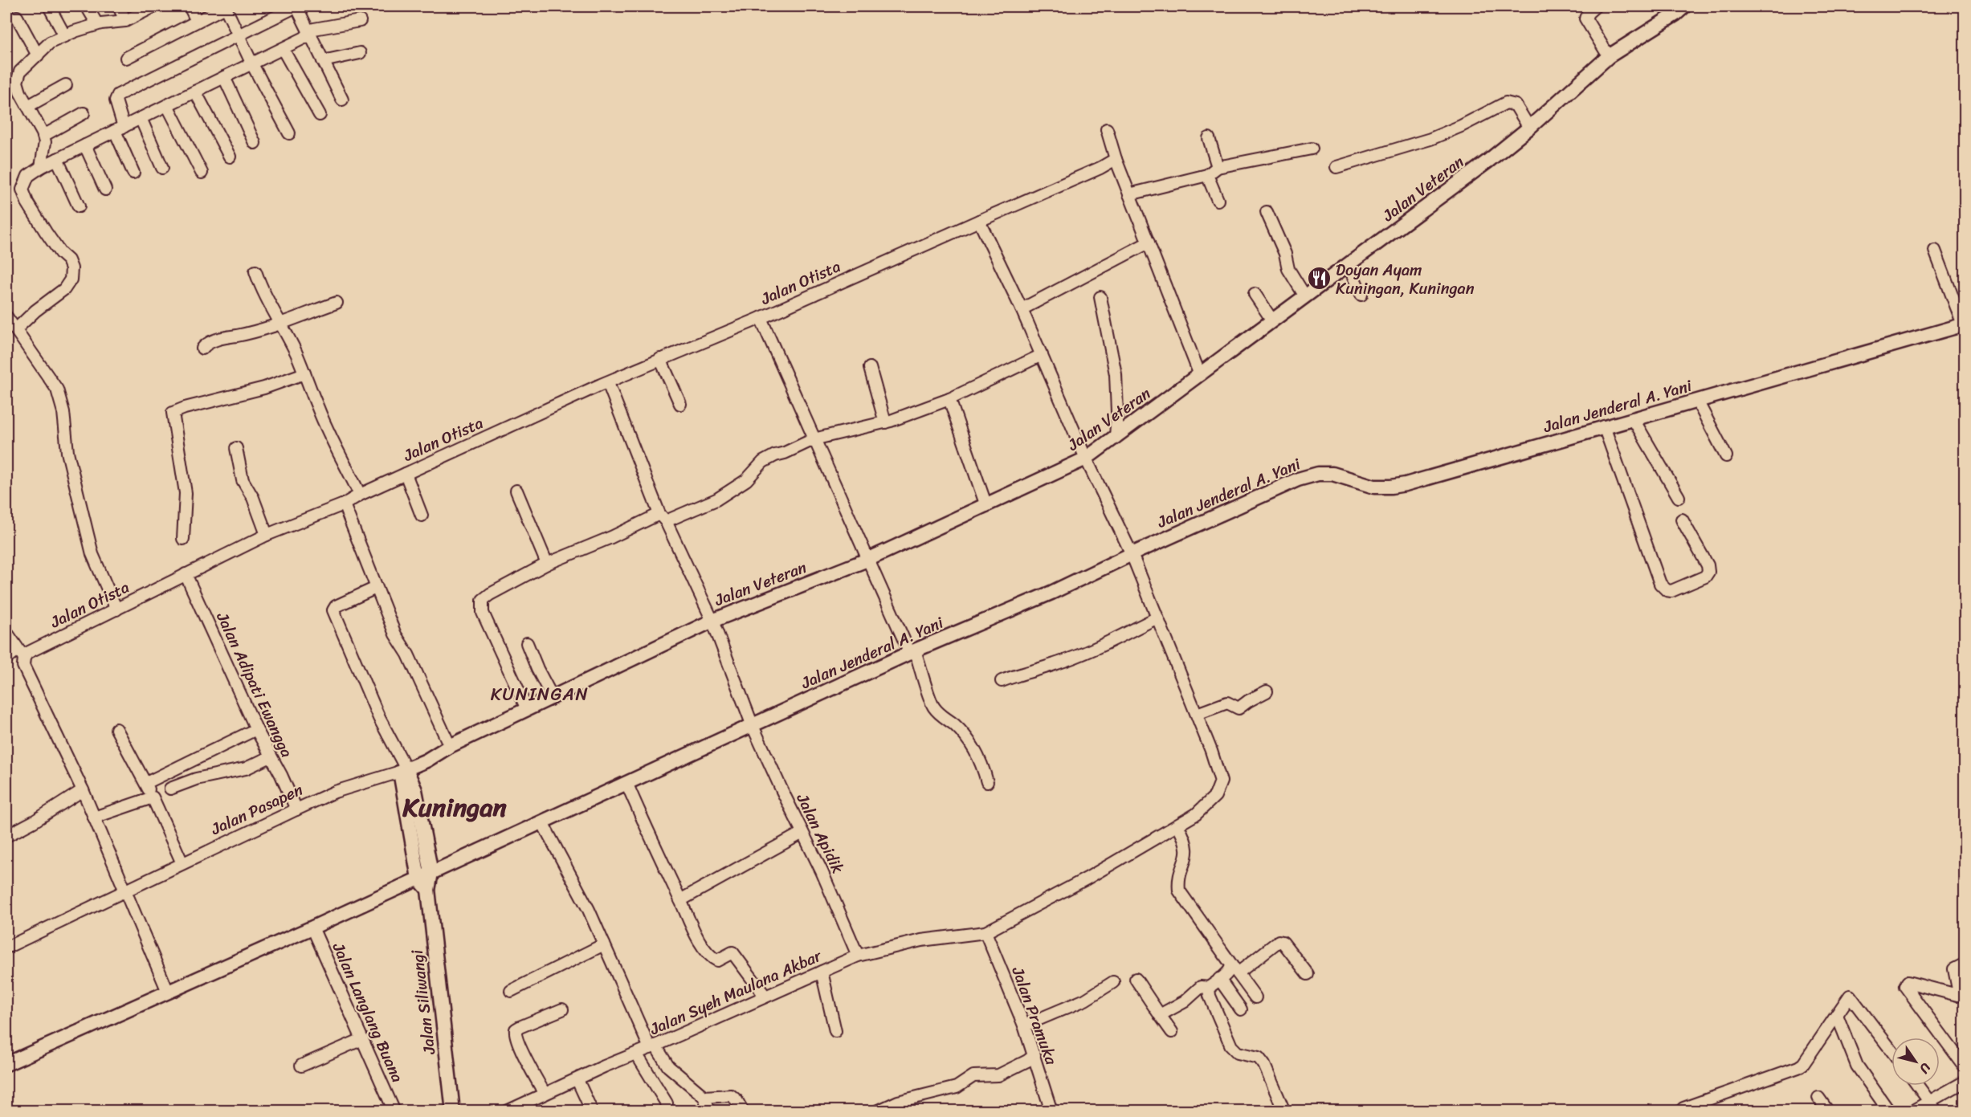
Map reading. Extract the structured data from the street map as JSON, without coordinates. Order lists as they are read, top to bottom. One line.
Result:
{"streets":{"main road":["Jalan Veteran","Jalan Jenderal A. Yani","Jalan Siliwangi"],"street":["Jalan Otista","Jalan Adipati Ewangga","Jalan Pasapen","Jalan Apidik","Jalan Syeh Maulana Akbar","Jalan Langlang Buana","Jalan Pramuka"]},"crossings":[["Jalan Veteran","Jalan Pasapen"],["Jalan Veteran","Jalan Apidik"],["Jalan Veteran","Jalan Siliwangi"],["Jalan Otista","Jalan Adipati Ewangga"],["Jalan Otista","Jalan Apidik"],["Jalan Jenderal A. Yani","Jalan Apidik"],["Jalan Jenderal A. Yani","Jalan Siliwangi"],["Jalan Jenderal A. Yani","Jalan Langlang Buana"],["Jalan Adipati Ewangga","Jalan Pasapen"],["Jalan Pasapen","Jalan Siliwangi"],["Jalan Apidik","Jalan Syeh Maulana Akbar"],["Jalan Syeh Maulana Akbar","Jalan Pramuka"]],"districts":["KUNINGAN","Kuningan"],"places":{"restaurant":["Doyan Ayam Kuningan, Kuningan"]},"north":"bottom right"}
